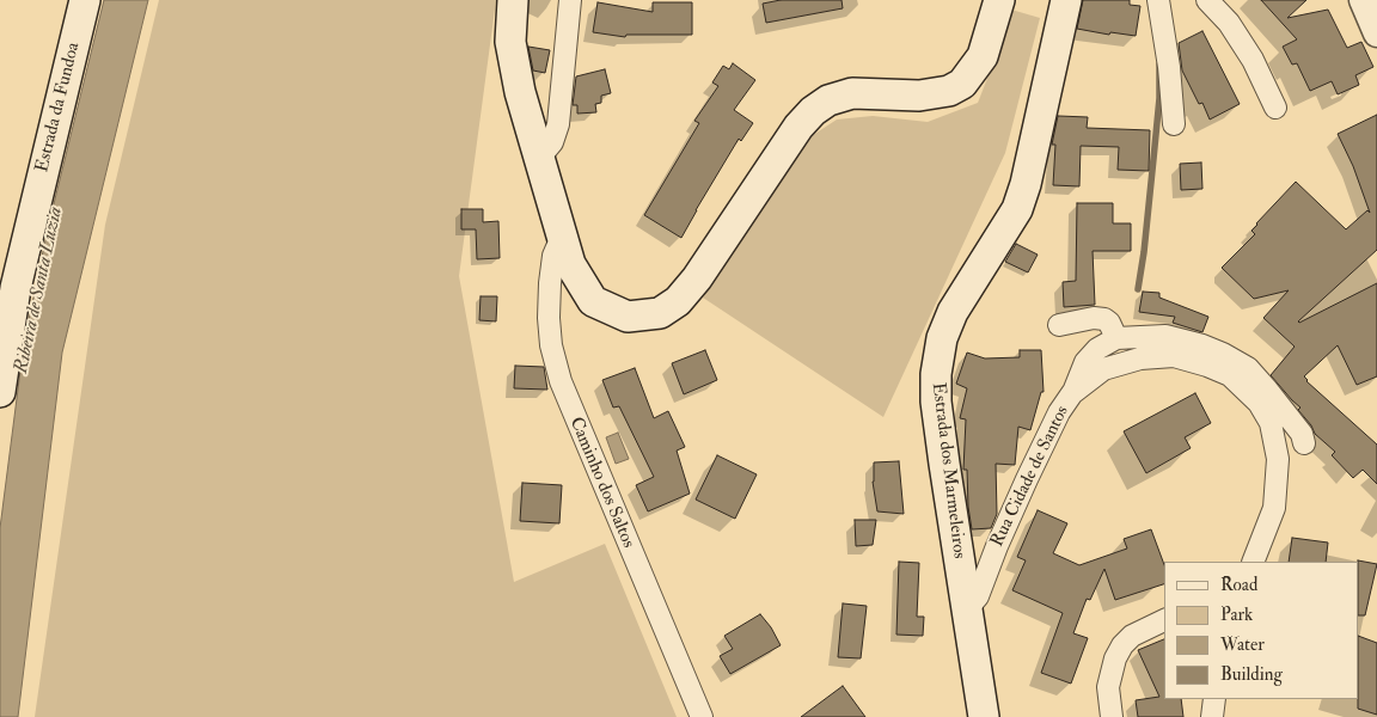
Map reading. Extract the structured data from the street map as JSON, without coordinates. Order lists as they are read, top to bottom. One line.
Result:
{"streets":{"main road":["Estrada da Fundoa","Estrada dos Marmeleiros"],"street":["Rua Cidade de Santos","Caminho dos Saltos"]},"crossings":[["Estrada dos Marmeleiros","Rua Cidade de Santos"]],"water":["Ribeira de Santa Luzia"],"legend":["Road","Park","Water","Building"]}
